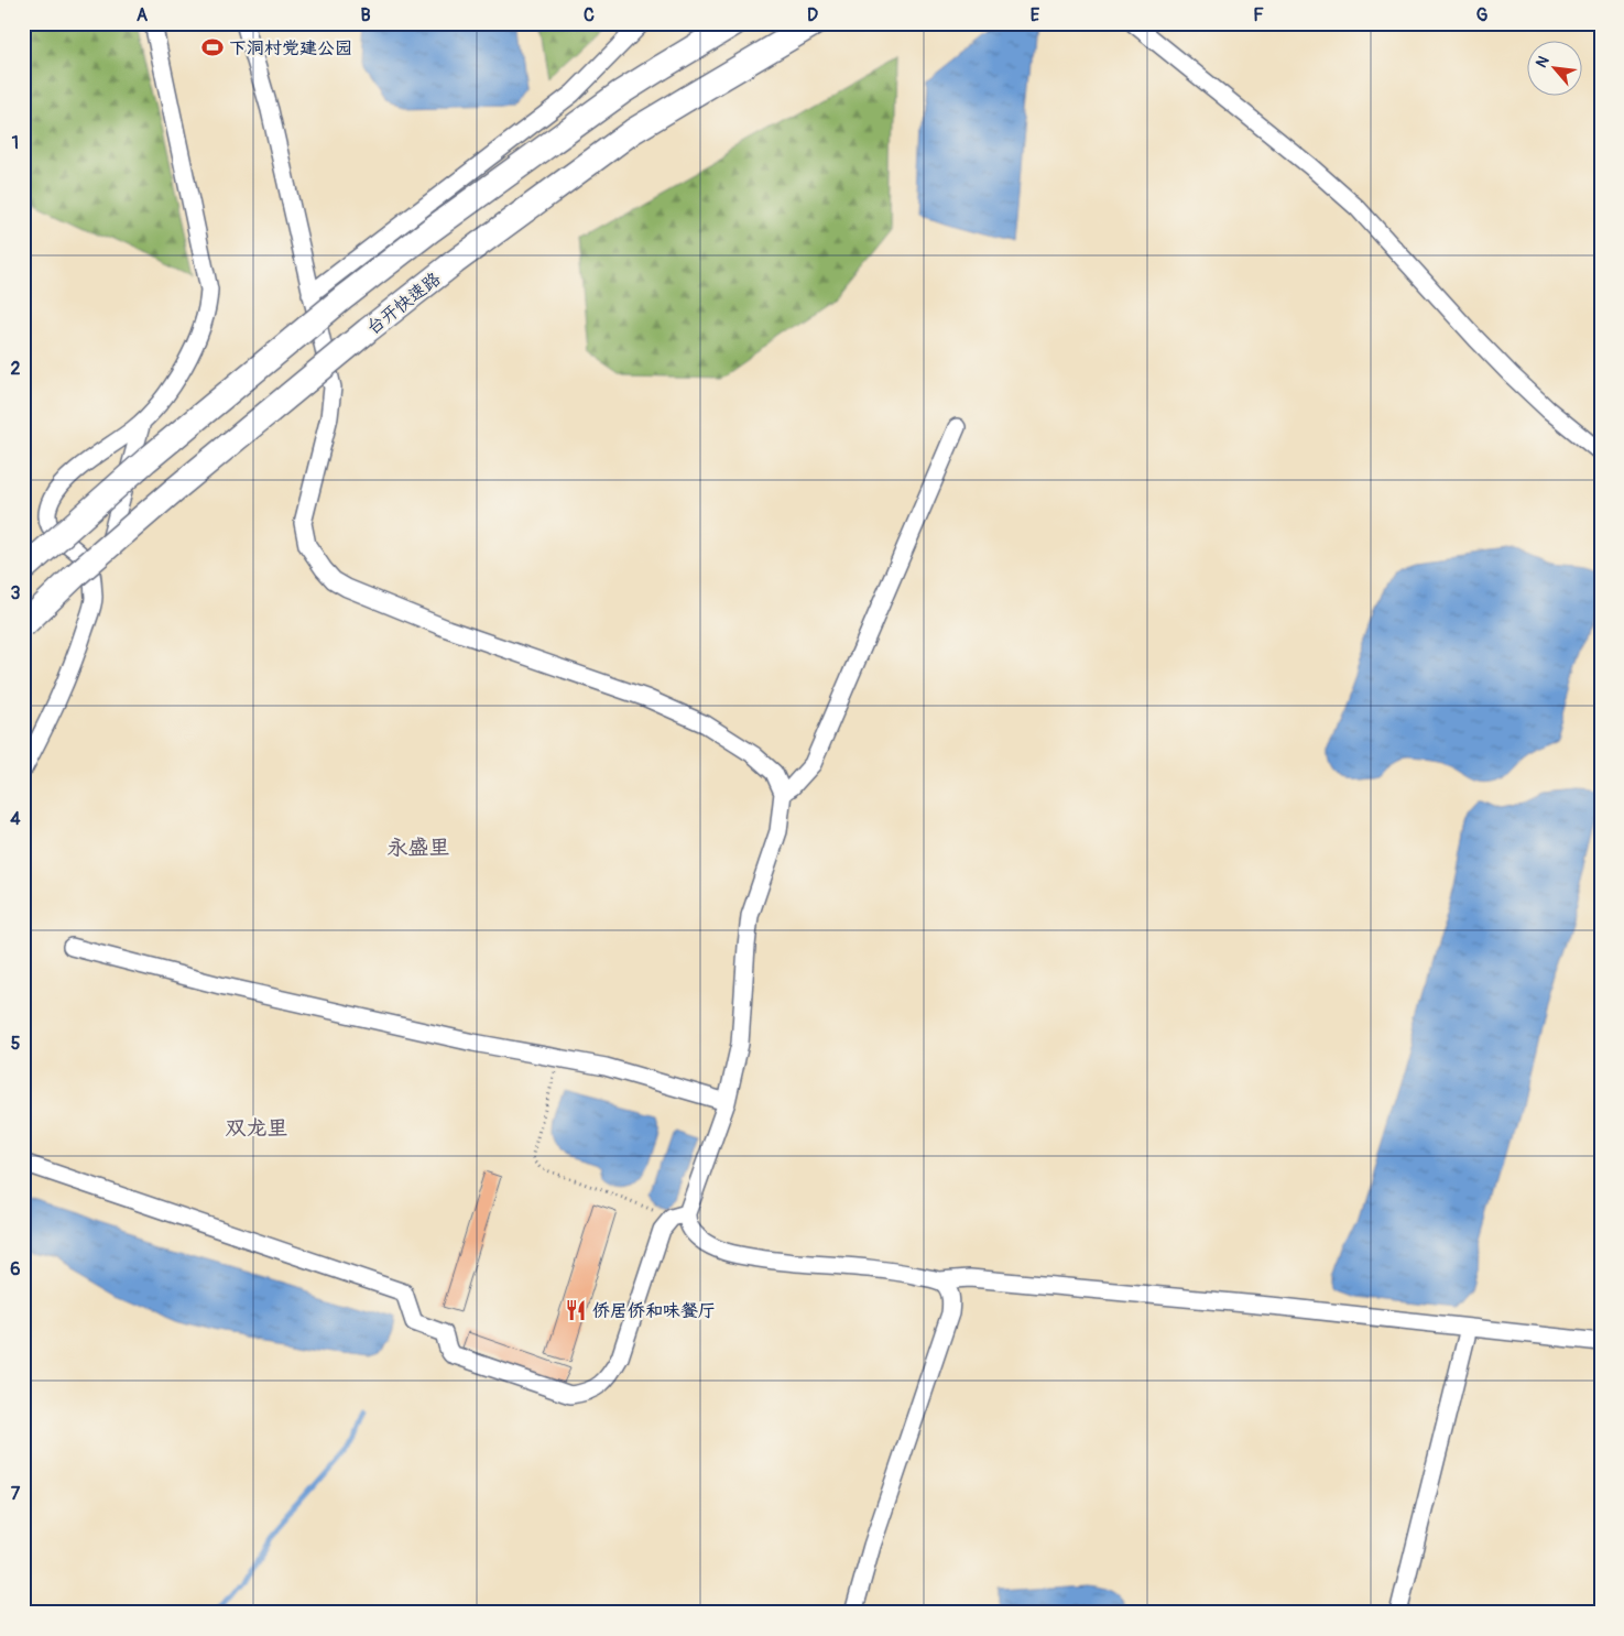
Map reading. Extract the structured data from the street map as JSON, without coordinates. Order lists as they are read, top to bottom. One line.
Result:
{"streets":{"highway":["台开快速路"]},"districts":["永盛里","双龙里"],"places":{"sports":["下洞村党建公园"],"restaurant":["侨居侨和味餐厅"]},"north":"top left","grid":{"columns":["A","B","C","D","E","F","G"],"rows":["1","2","3","4","5","6","7"]}}
